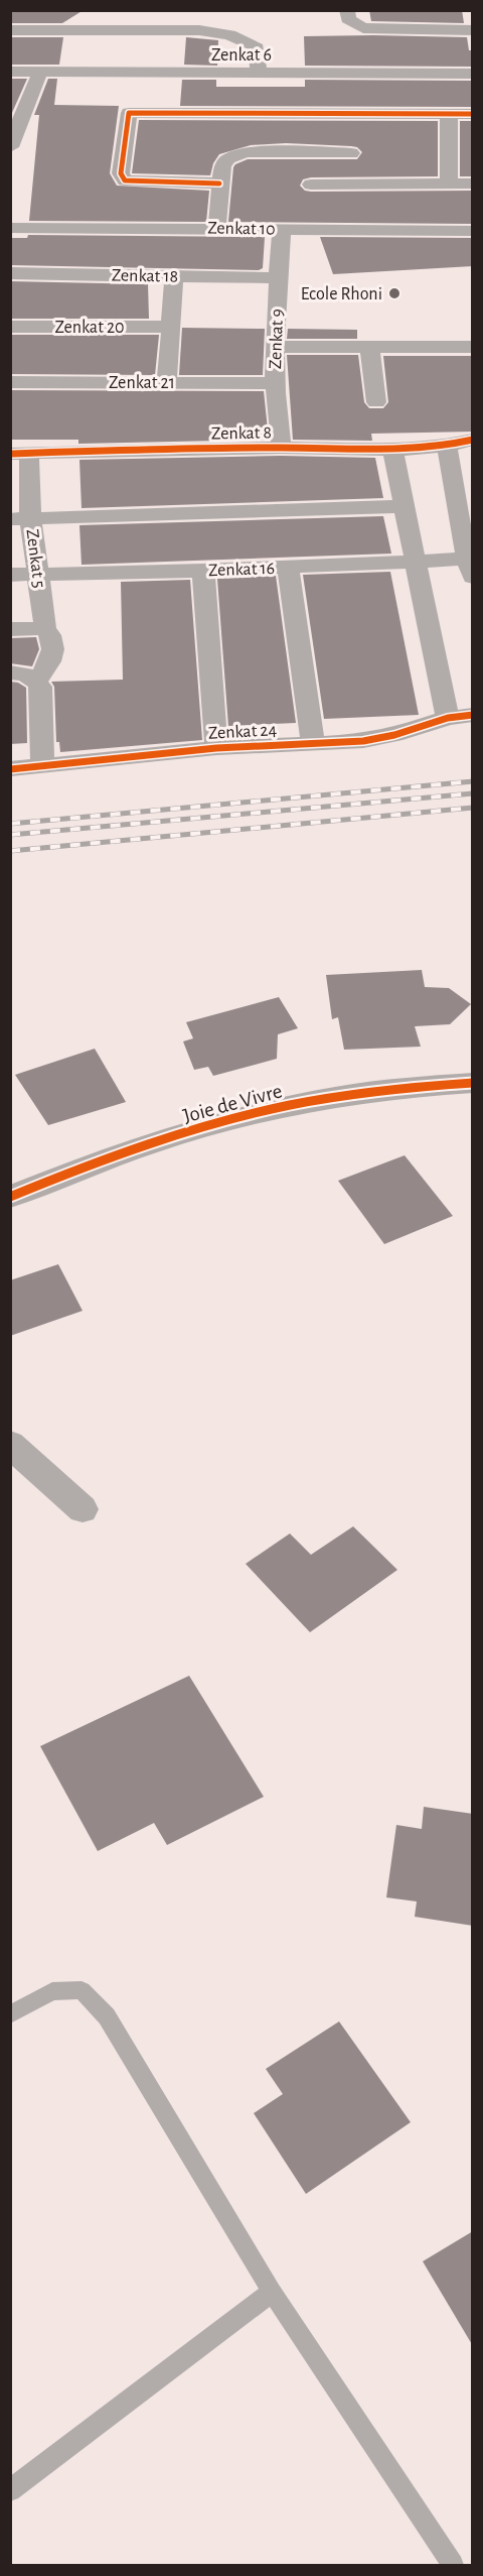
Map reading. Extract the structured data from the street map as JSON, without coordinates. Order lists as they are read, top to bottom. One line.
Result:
{"streets":{"street":["Zenkat 6","Zenkat 10","Zenkat 18","Zenkat 20","Zenkat 9","Zenkat 21","Zenkat 8","Zenkat 5","Zenkat 16","Zenkat 24","Joie de Vivre"]},"crossings":[["Zenkat 10","Zenkat 9"],["Zenkat 18","Zenkat 9"],["Zenkat 9","Zenkat 21"],["Zenkat 9","Zenkat 8"],["Zenkat 8","Zenkat 5"],["Zenkat 5","Zenkat 16"]],"places":["Ecole Rhoni"]}
